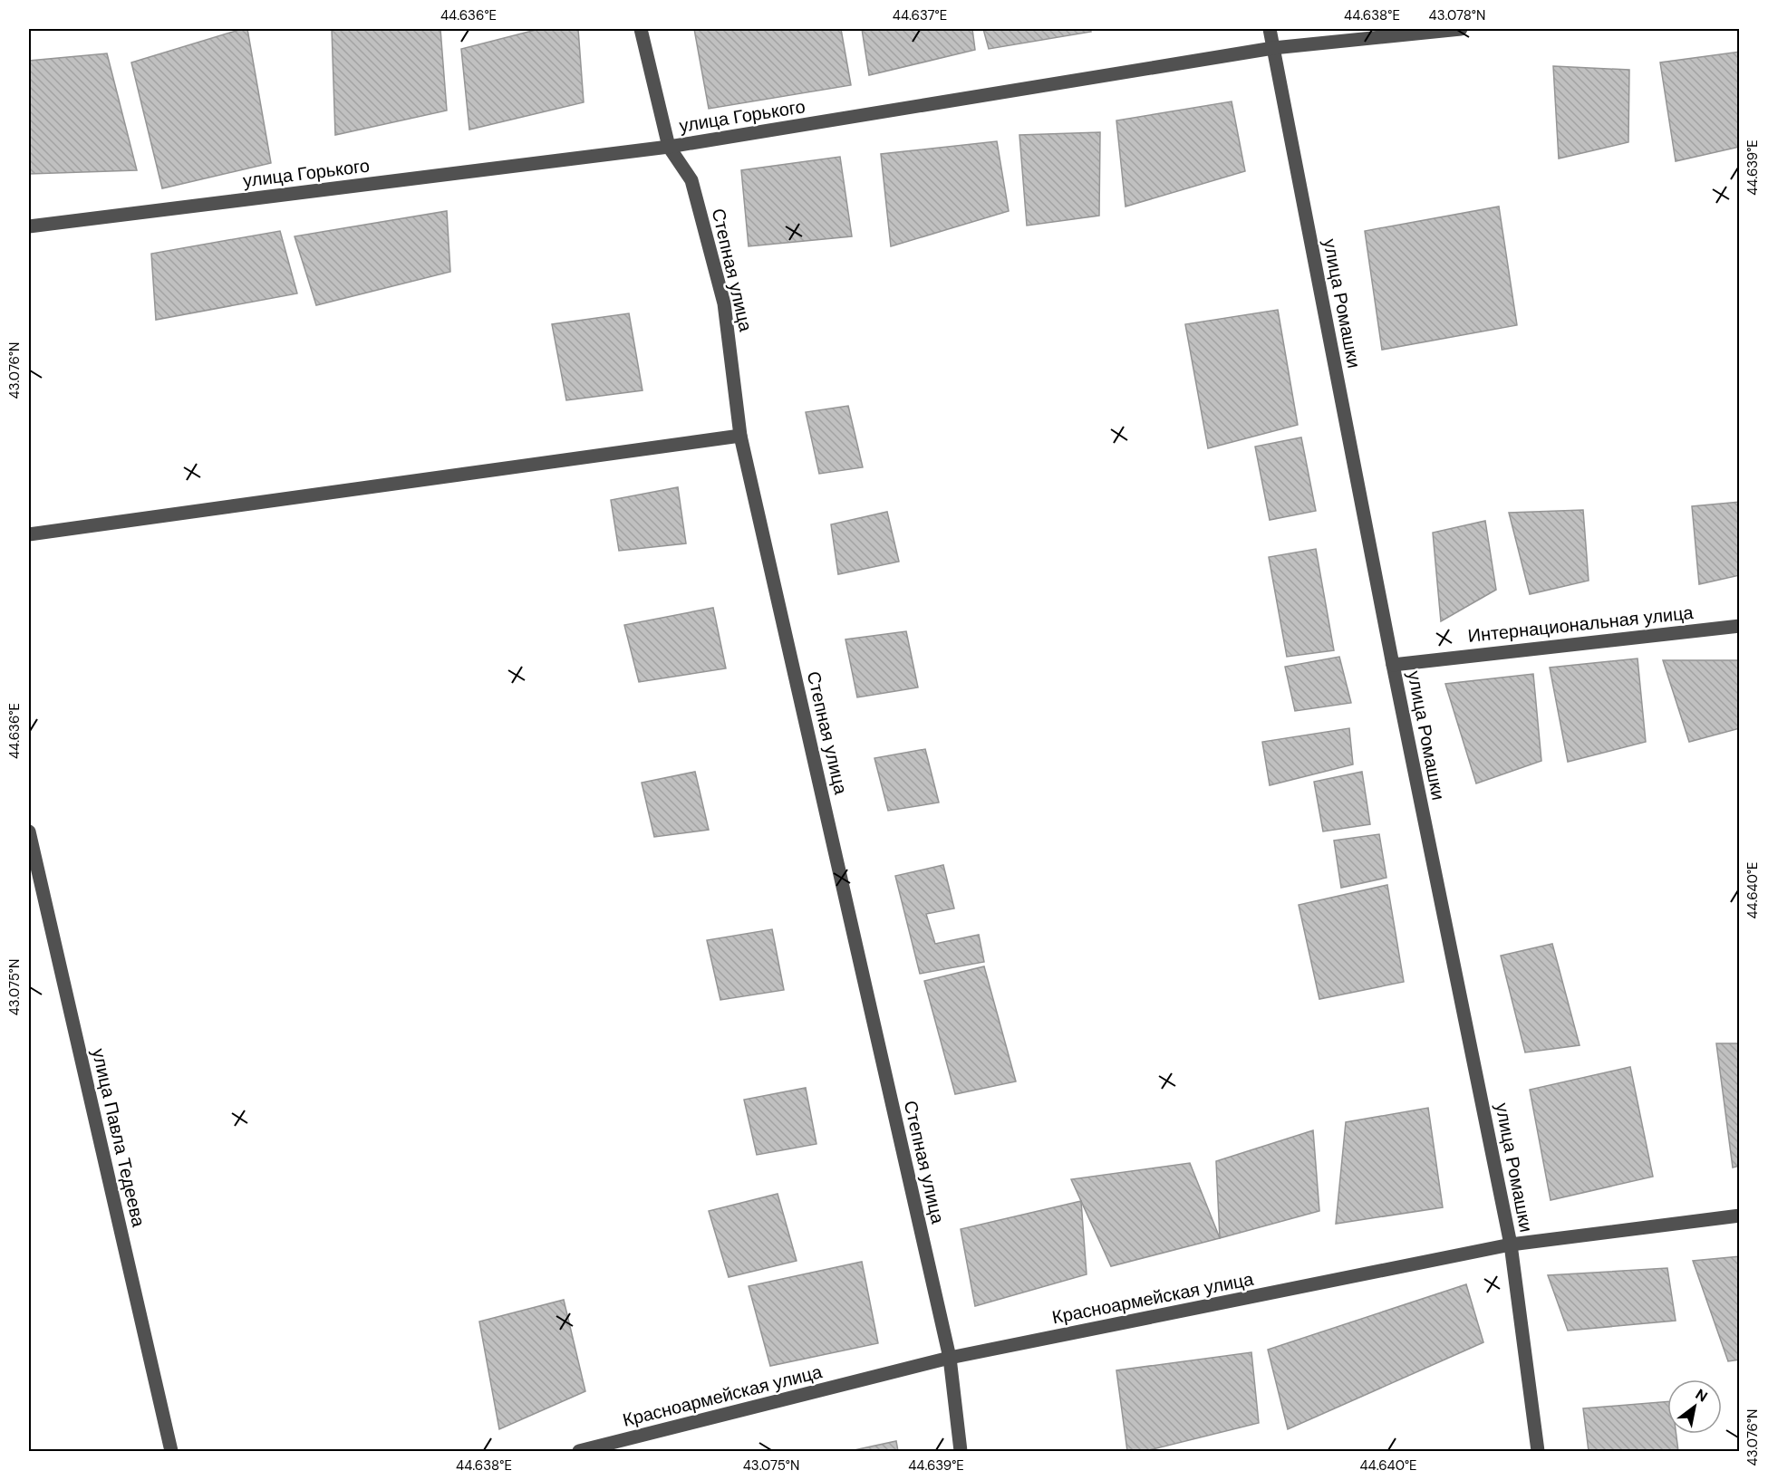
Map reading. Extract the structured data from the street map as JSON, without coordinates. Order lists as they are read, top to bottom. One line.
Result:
{"streets":{"street":["улица Горького","Степная улица","улица Ромашки","Интернациональная улица","улица Павла Тедеева","Красноармейская улица"]},"crossings":[["улица Горького","Степная улица"],["улица Горького","улица Ромашки"],["Степная улица","Красноармейская улица"],["улица Ромашки","Интернациональная улица"],["улица Ромашки","Красноармейская улица"]],"north":"top right","coordinates":["44.636°E","44.637°E","44.638°E","43.078°N","44.639°E","43.076°N","44.640°E","43.075°N"]}
